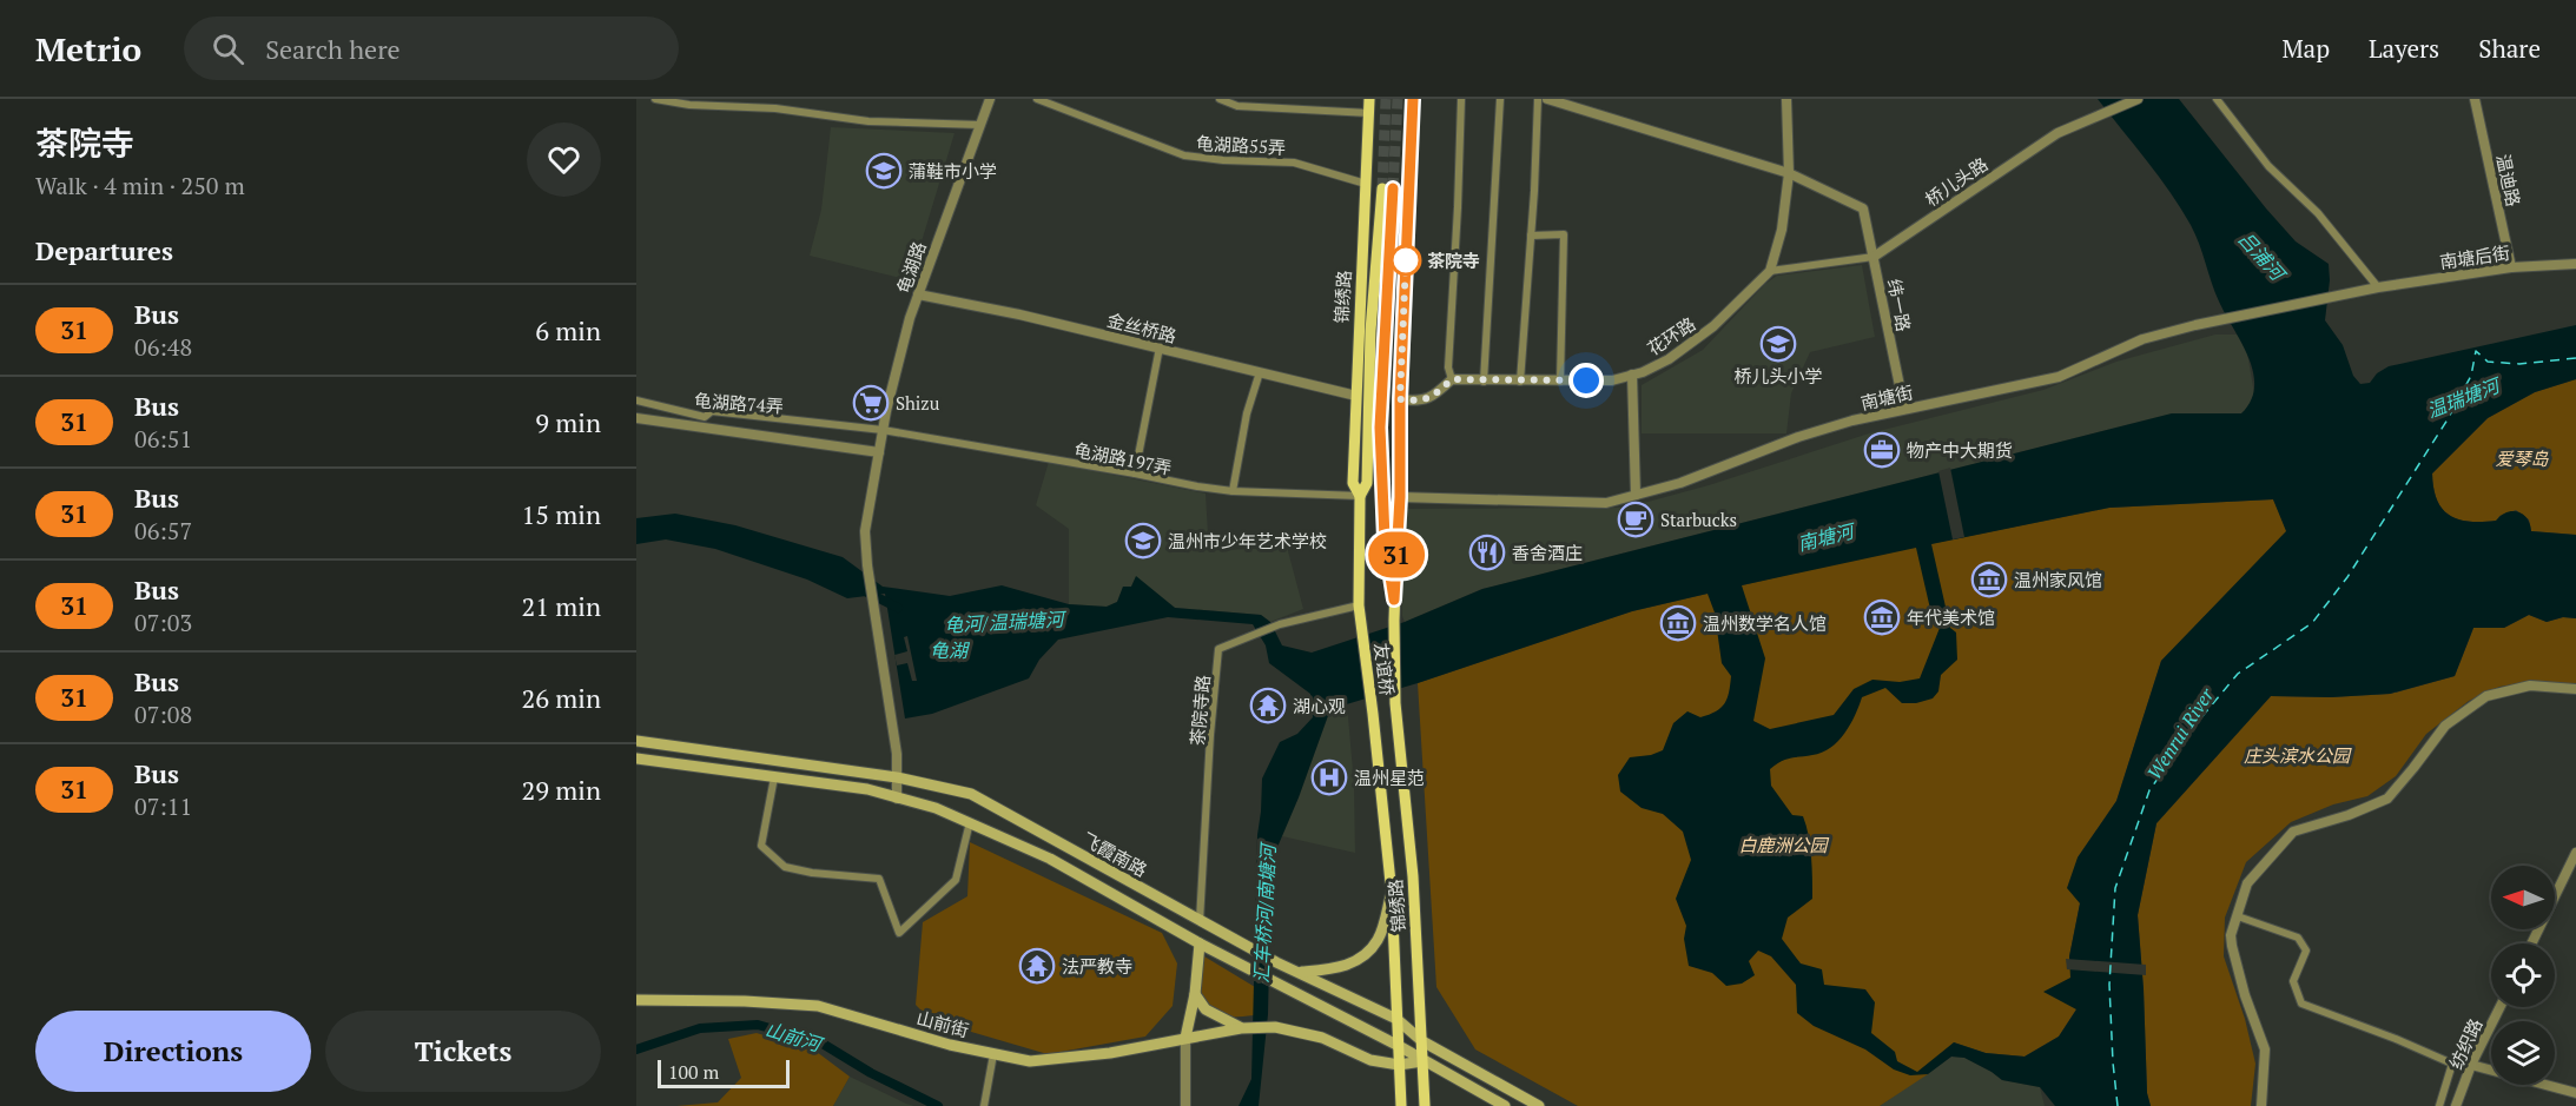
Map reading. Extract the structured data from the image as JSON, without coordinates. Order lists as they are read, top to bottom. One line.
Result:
{"streets":{"main road":["锦绣路","友谊桥","飞霞南路","山前街"],"street":["龟湖路55弄","温迪路","桥儿头路","南塘后街","龟湖路","纬一路","金丝桥路","花环路","南塘街","龟湖路74弄","龟湖路197弄","茶院寺路","纺织路"]},"crossings":[["龟湖路55弄","锦绣路"],["温迪路","南塘后街"],["桥儿头路","纬一路"],["南塘后街","南塘街"],["龟湖路","金丝桥路"],["龟湖路","龟湖路74弄"],["龟湖路","龟湖路197弄"],["龟湖路","飞霞南路"],["锦绣路","金丝桥路"],["锦绣路","南塘街"],["锦绣路","龟湖路197弄"],["锦绣路","友谊桥"],["锦绣路","茶院寺路"],["锦绣路","飞霞南路"],["锦绣路","山前街"],["纬一路","花环路"],["纬一路","南塘街"],["龟湖路74弄","龟湖路197弄"],["茶院寺路","飞霞南路"],["飞霞南路","山前街"]],"water":["吕浦河","温瑞塘河","南塘河","龟河/温瑞塘河","龟湖","Wenrui River","汇车桥河/南塘河","山前河"],"parks":["爱琴岛","庄头滨水公园","白鹿洲公园"],"places":{"school or university":["蒲鞋市小学","桥儿头小学","温州市少年艺术学校"],"other":["茶院寺"],"supermarket":["Shizu"],"office":["物产中大期货"],"cafe":["Starbucks"],"restaurant":["香舍酒庄"],"museum":["温州家风馆","年代美术馆","温州数学名人馆"],"temple":["湖心观","法严教寺"],"hospital":["温州星范"]},"lines":["bus line 31"],"scale_bar":"100 m","north":"left","page":{"header":"Metrio","search":"Search here","nav":["Map","Layers","Share"],"heading":[["茶院寺","Walk · 4 min · 250 m"],"Departures"],"on_map":"31","list":[{"mark":"31","name":"Bus","note":"06:48","value":"6 min"},{"mark":"31","name":"Bus","note":"06:51","value":"9 min"},{"mark":"31","name":"Bus","note":"06:57","value":"15 min"},{"mark":"31","name":"Bus","note":"07:03","value":"21 min"},{"mark":"31","name":"Bus","note":"07:08","value":"26 min"},{"mark":"31","name":"Bus","note":"07:11","value":"29 min"}],"buttons":["Directions","Tickets"],"scale":"100 m"}}
